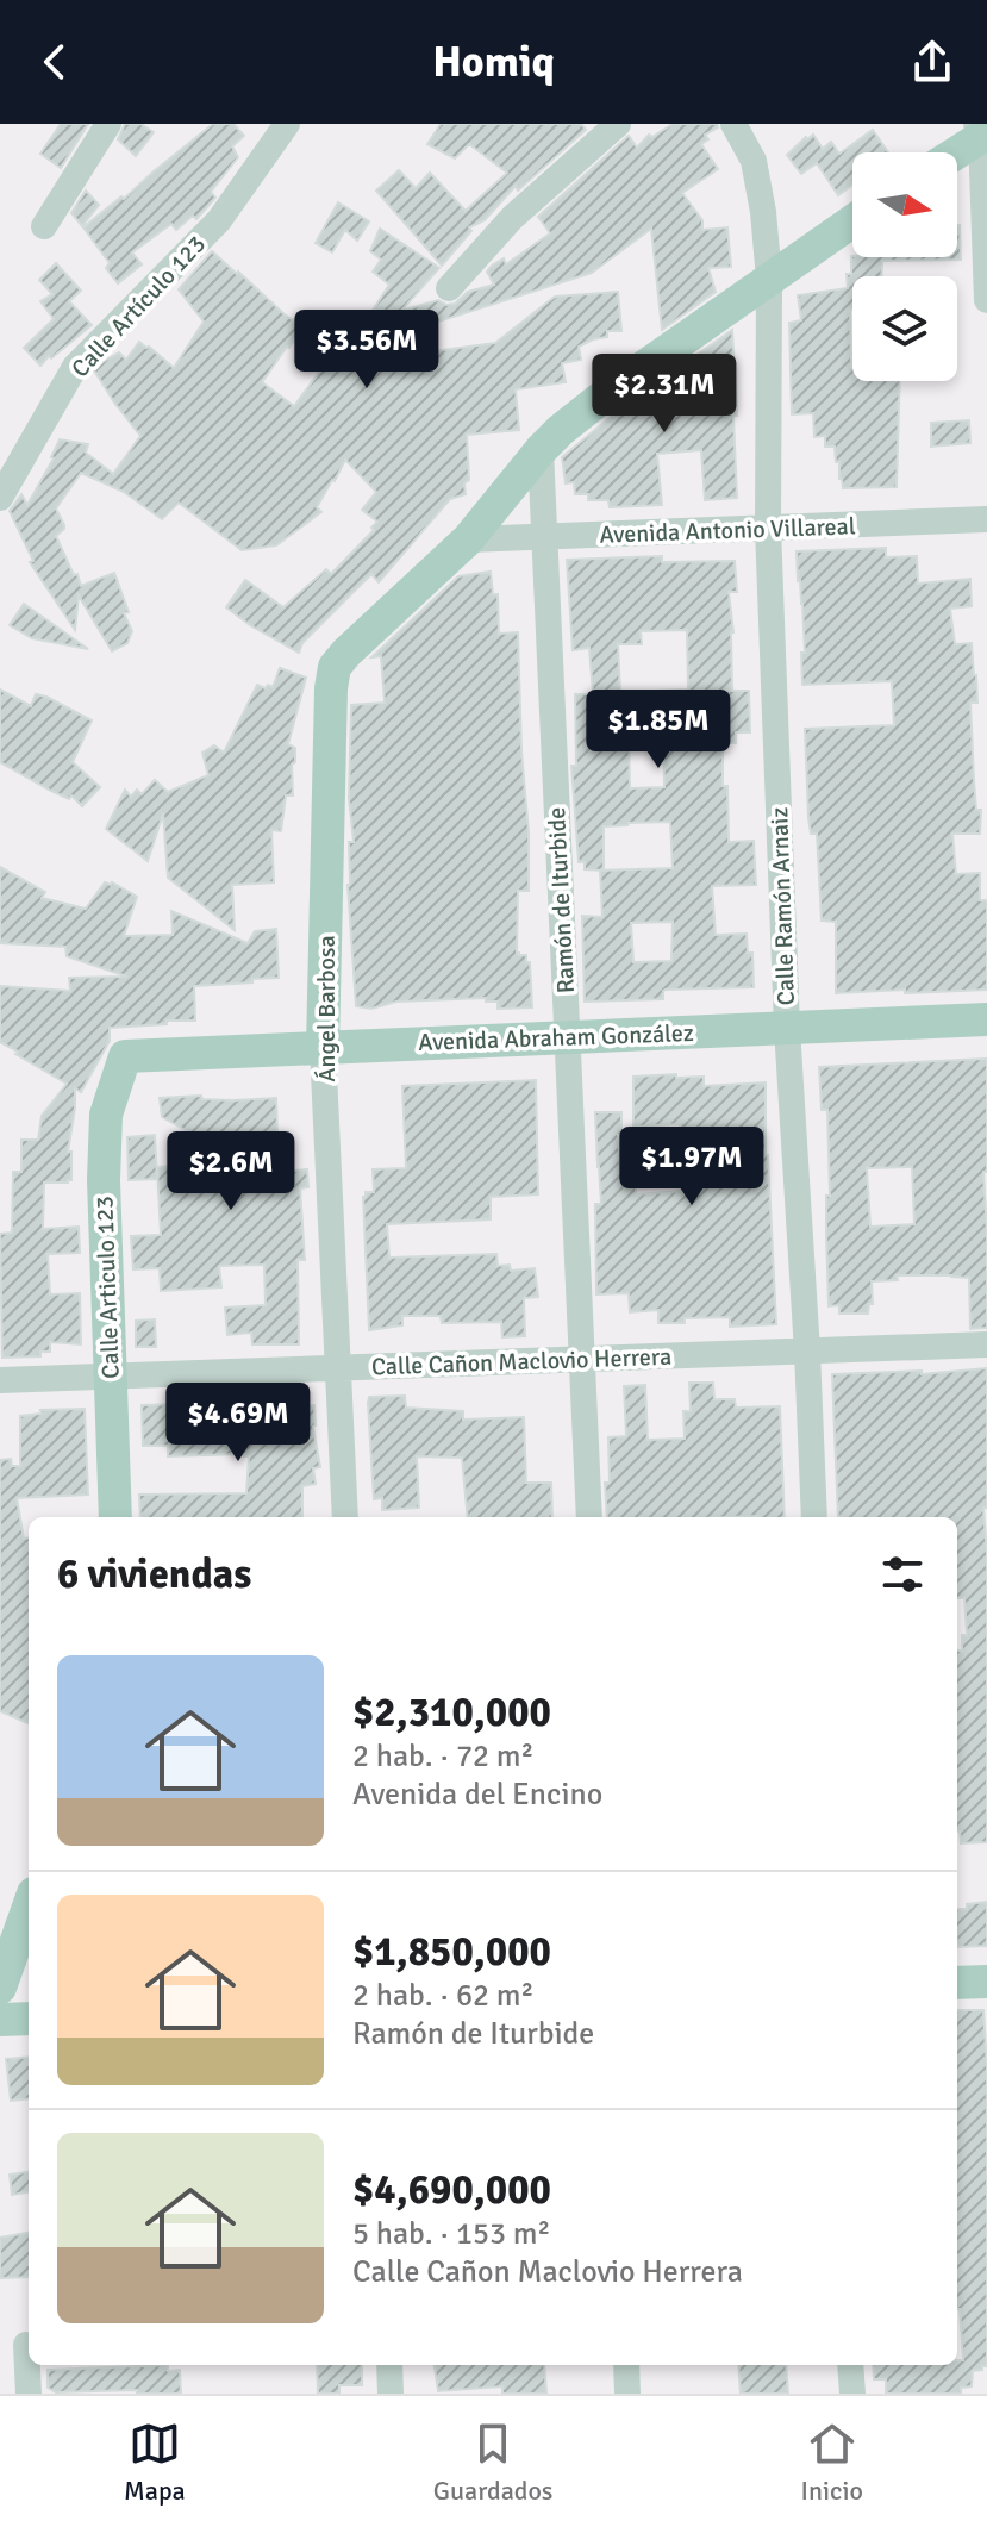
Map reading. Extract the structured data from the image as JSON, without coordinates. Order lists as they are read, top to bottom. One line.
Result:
{"streets":{"main road":["Ángel Barbosa","Avenida Abraham González","Calle Articulo 123"],"street":["Calle Artículo 123","Avenida Antonio Villareal","Ramón de Iturbide","Calle Ramón Arnaiz","Calle Cañon Maclovio Herrera"]},"crossings":[["Avenida Antonio Villareal","Ramón de Iturbide"],["Avenida Antonio Villareal","Calle Ramón Arnaiz"],["Avenida Antonio Villareal","Ángel Barbosa"],["Ramón de Iturbide","Avenida Abraham González"],["Ramón de Iturbide","Calle Cañon Maclovio Herrera"],["Calle Ramón Arnaiz","Avenida Abraham González"],["Calle Ramón Arnaiz","Calle Cañon Maclovio Herrera"],["Ángel Barbosa","Avenida Abraham González"],["Ángel Barbosa","Calle Cañon Maclovio Herrera"],["Avenida Abraham González","Calle Articulo 123"],["Calle Articulo 123","Calle Cañon Maclovio Herrera"]],"north":"right","page":{"header":"Homiq","price":["$3.56M","$2.31M","$1.85M","$1.97M","$2.6M","$4.69M"],"heading":"6 viviendas","list":[{"name":"$2,310,000","note":"2 hab. · 72 m² · Avenida del Encino"},{"name":"$1,850,000","note":"2 hab. · 62 m² · Ramón de Iturbide"},{"name":"$4,690,000","note":"5 hab. · 153 m² · Calle Cañon Maclovio Herrera"}],"tabs":["Mapa","Guardados","Inicio"]}}
